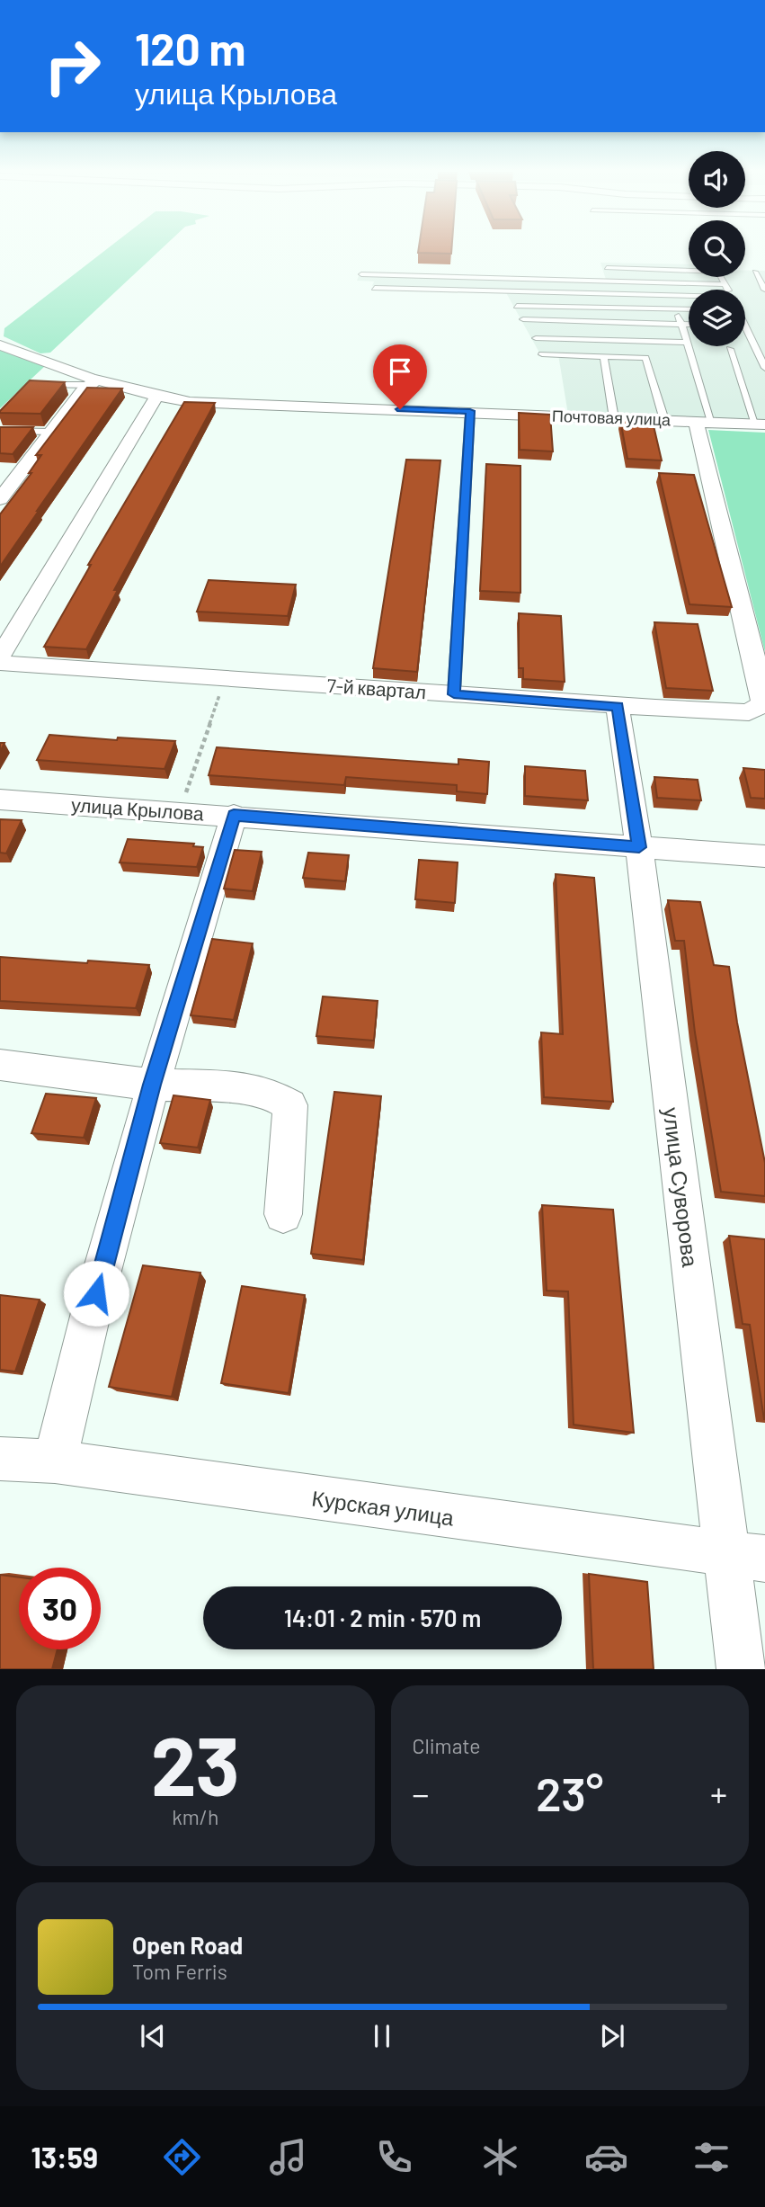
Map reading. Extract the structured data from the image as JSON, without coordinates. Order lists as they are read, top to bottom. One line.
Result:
{"streets":{"street":["Почтовая улица","7-й квартал","улица Крылова","улица Суворова","Курская улица"]},"crossings":[["Почтовая улица","7-й квартал"],["7-й квартал","улица Суворова"],["улица Крылова","улица Суворова"],["улица Суворова","Курская улица"]],"page":{"turn":["120 m","улица Крылова"],"limit":"30","trip":"14:01 · 2 min · 570 m","tile":[["23","km/h"],"Climate"],"heat":["−","23°","+"],"song":["Open Road","Tom Ferris"],"tabs":"13:59"}}
